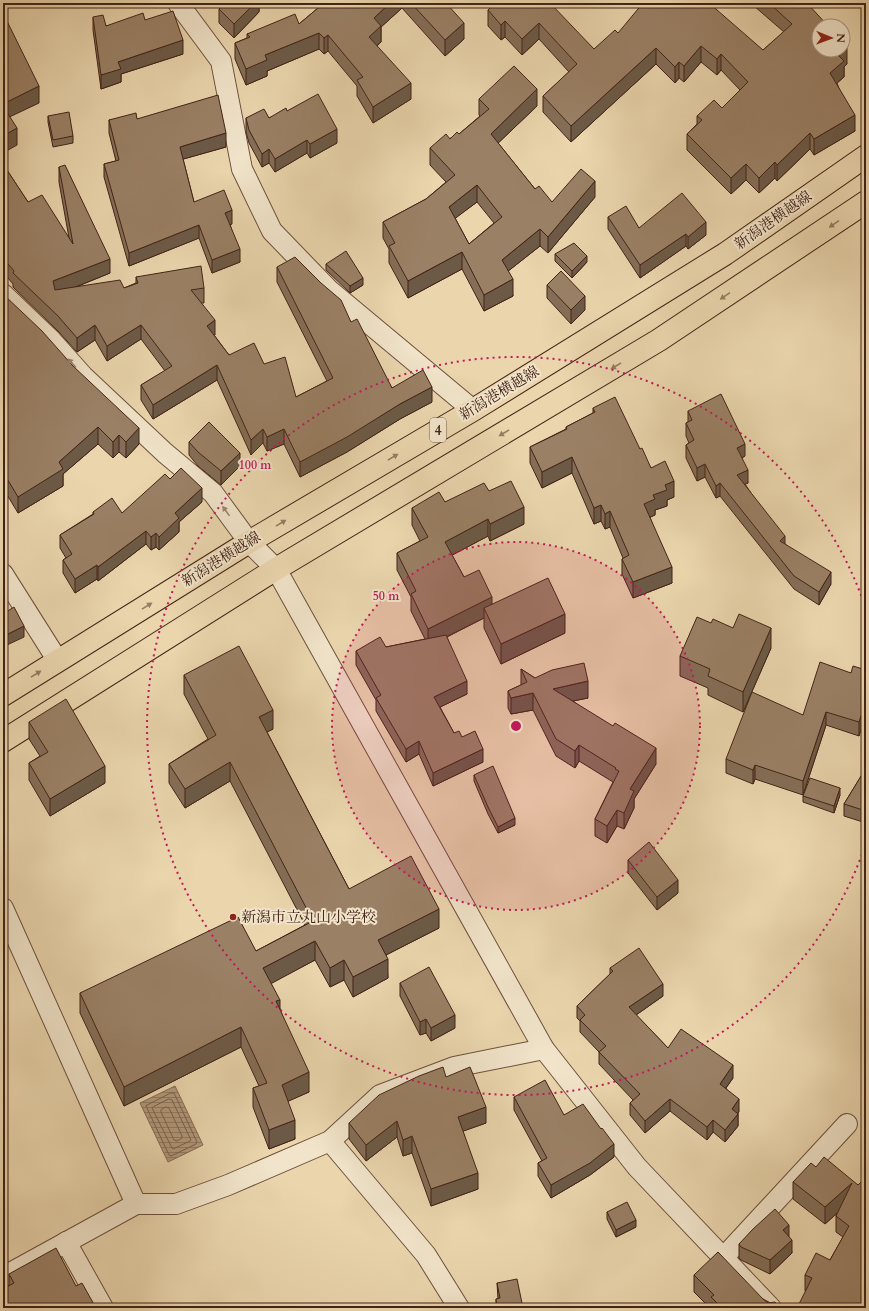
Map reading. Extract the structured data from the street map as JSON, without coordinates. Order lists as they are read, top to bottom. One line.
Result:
{"streets":{"main road":["新潟港横越線","4"]},"places":["新潟市立丸山小学校"],"north":"right","rings":["100 m","50 m"]}
